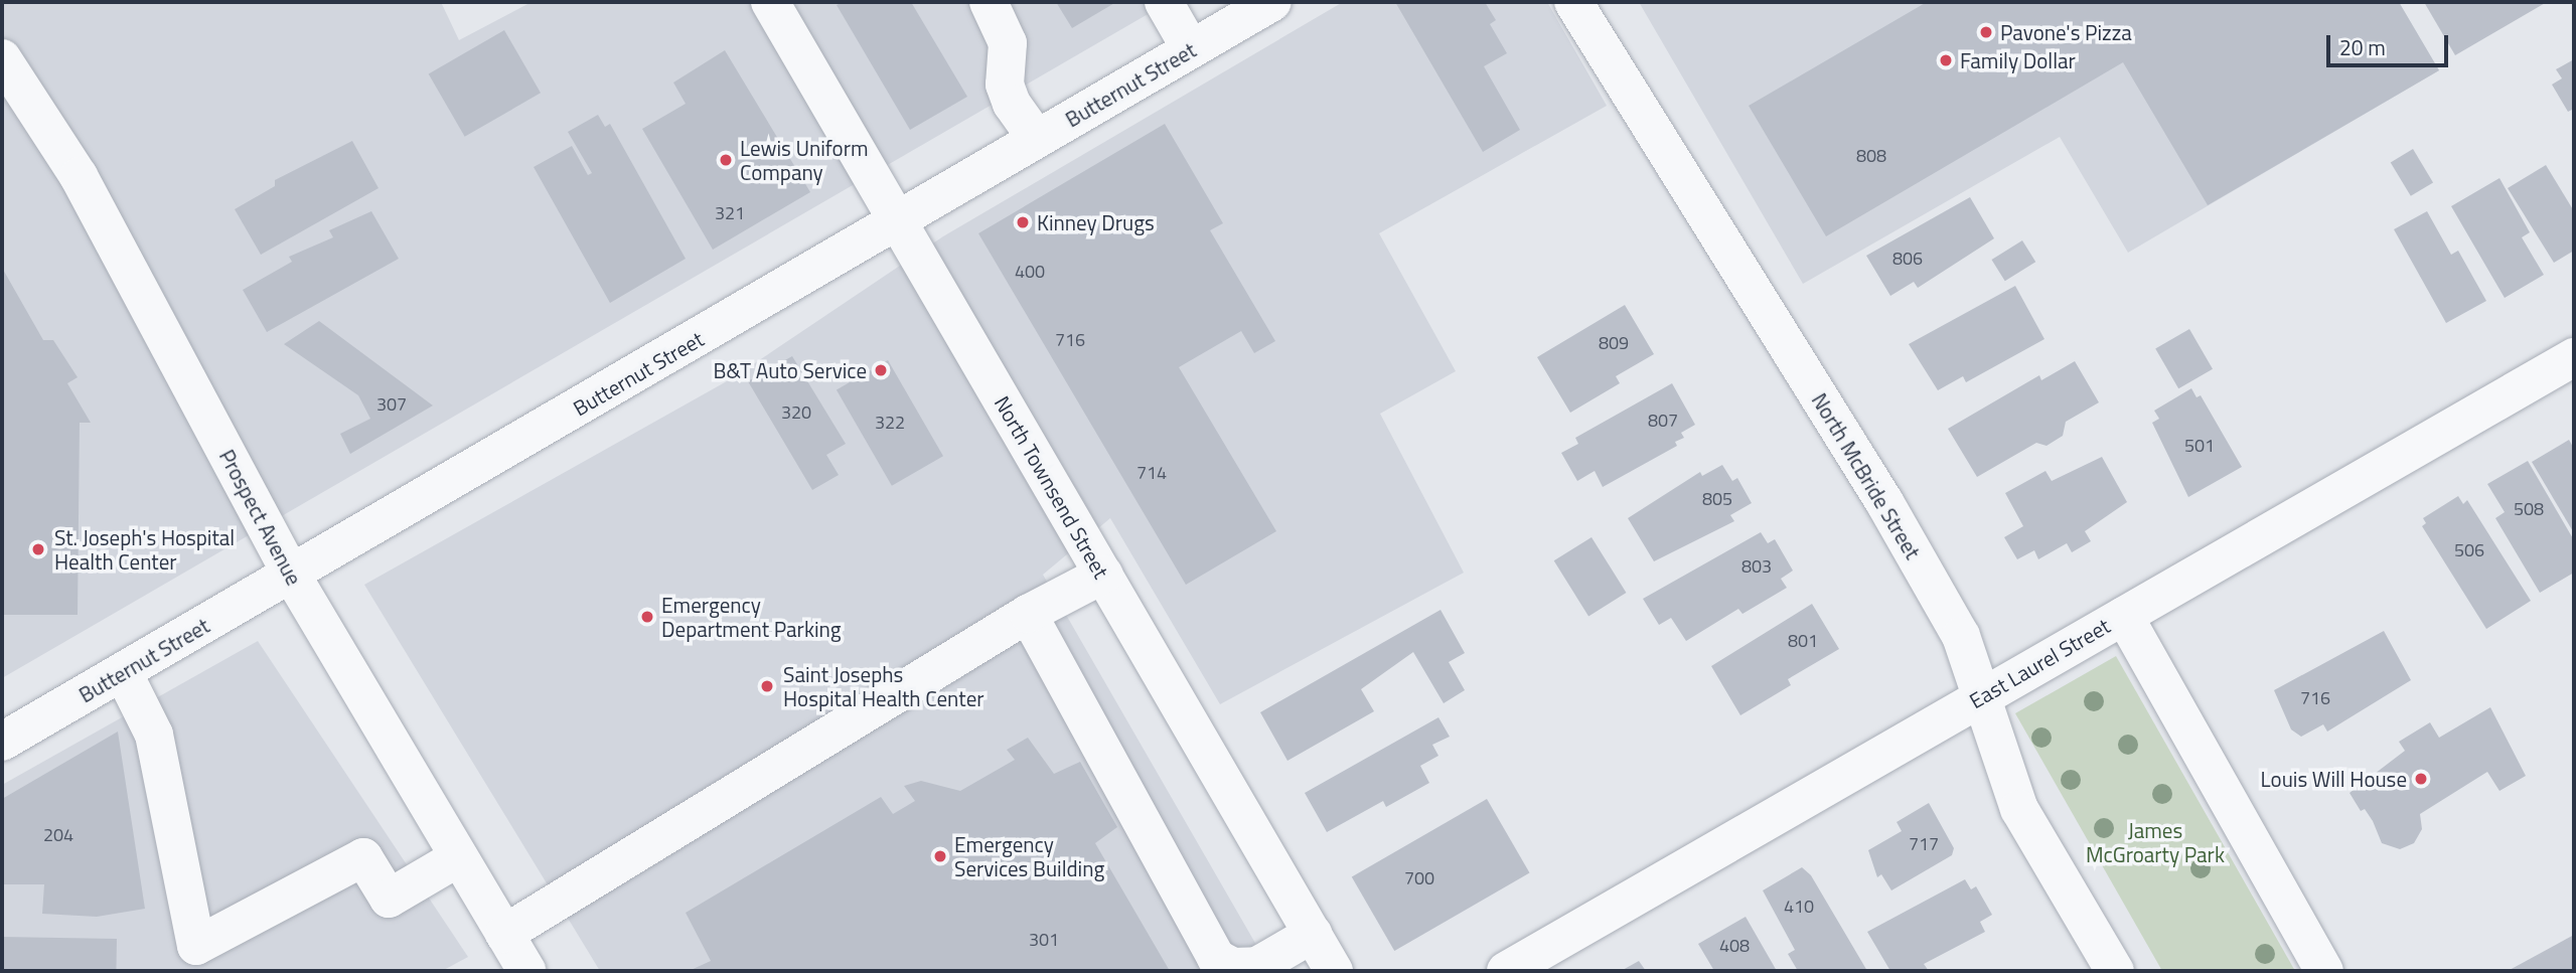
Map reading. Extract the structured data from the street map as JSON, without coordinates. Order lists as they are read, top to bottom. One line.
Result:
{"streets":{"street":["Butternut Street","North McBride Street","North Townsend Street","Prospect Avenue","East Laurel Street"]},"crossings":[["Butternut Street","North Townsend Street"],["Butternut Street","Prospect Avenue"],["North McBride Street","East Laurel Street"]],"parks":["James McGroarty Park"],"places":["Pavone's Pizza","Family Dollar","Lewis Uniform Company","Kinney Drugs","B&T Auto Service","St. Joseph's Hospital Health Center","Emergency Department Parking","Saint Josephs Hospital Health Center","Louis Will House","Emergency Services Building"],"house_numbers":["808","321","806","400","716","809","307","320","807","322","501","714","805","508","506","803","801","716","204","717","700","410","301","408"],"scale_bar":"20 m"}
